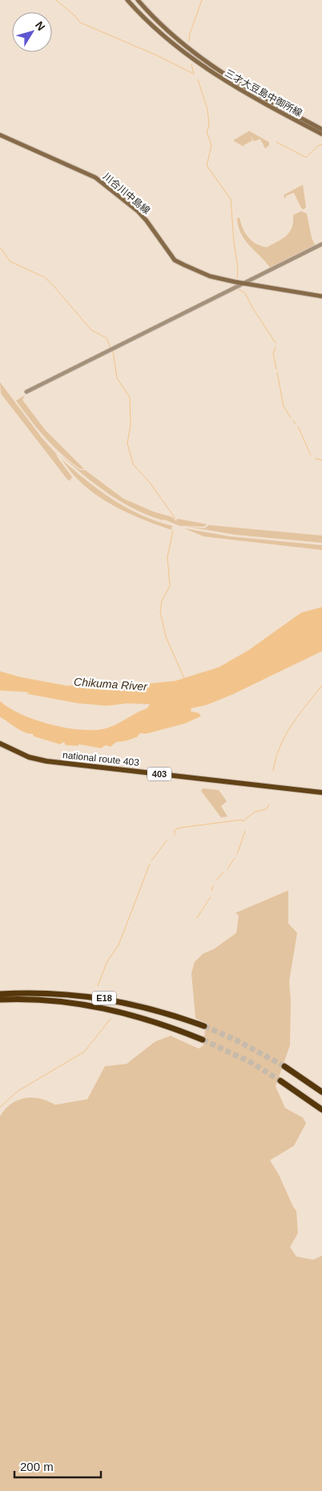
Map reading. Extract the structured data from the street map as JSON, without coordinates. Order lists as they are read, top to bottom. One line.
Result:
{"streets":{"highway":["national route 403","403","E18"],"main road":["三才大豆島中御所線","川合川中島線"]},"water":["Chikuma River"],"scale_bar":"200 m","north":"top right"}
